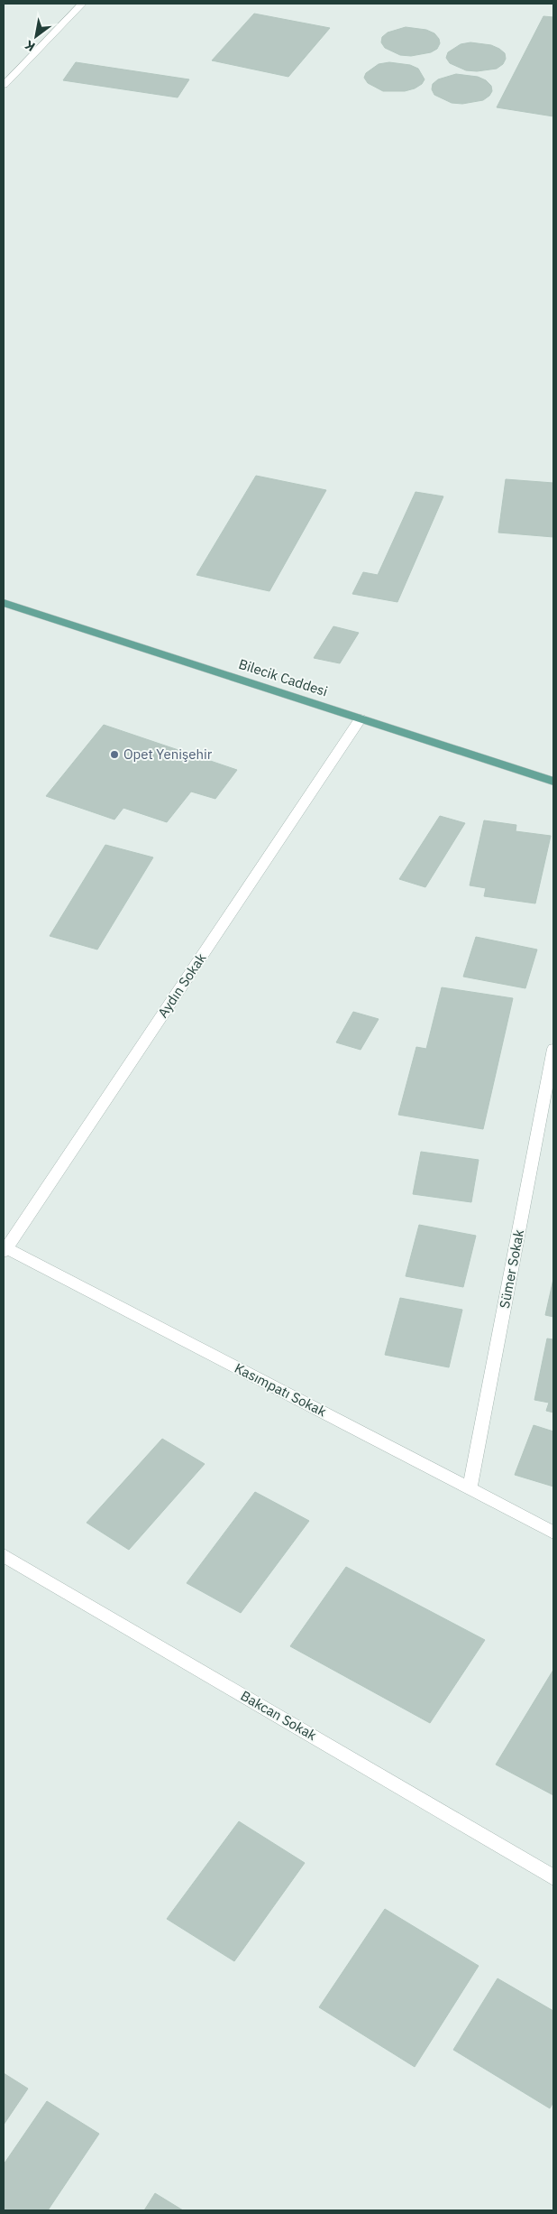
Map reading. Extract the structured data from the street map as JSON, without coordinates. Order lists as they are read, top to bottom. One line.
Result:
{"streets":{"main road":["Bilecik Caddesi"],"street":["Aydın Sokak","Sümer Sokak","Kasımpatı Sokak","Bakcan Sokak"]},"crossings":[["Bilecik Caddesi","Aydın Sokak"],["Aydın Sokak","Kasımpatı Sokak"],["Sümer Sokak","Kasımpatı Sokak"]],"places":["Opet Yenişehir"],"north":"bottom left"}
